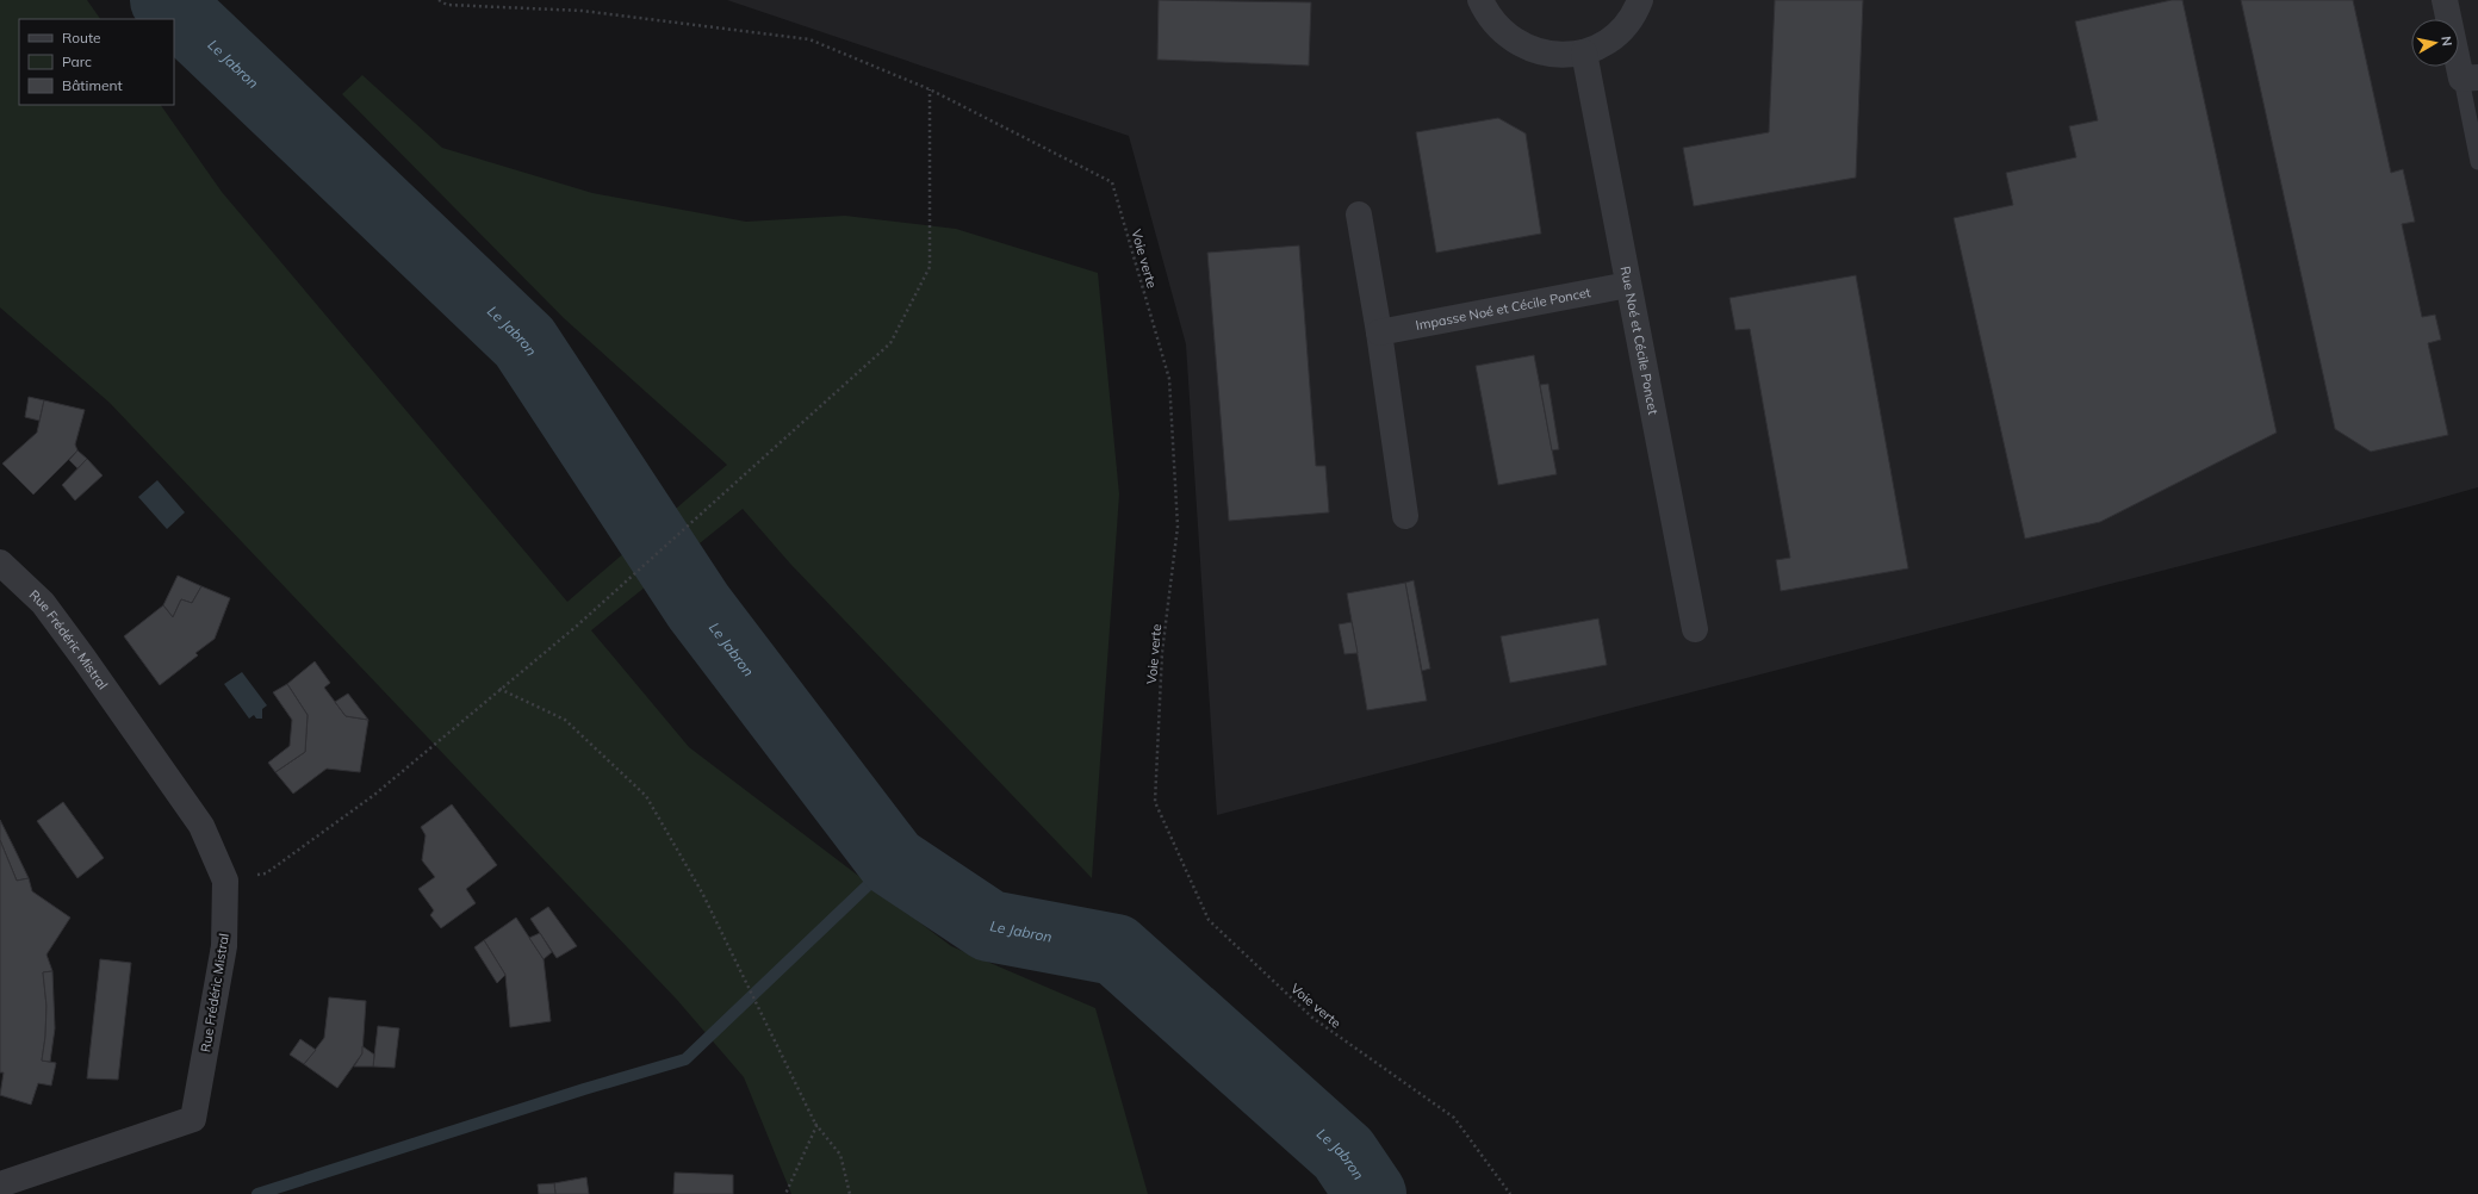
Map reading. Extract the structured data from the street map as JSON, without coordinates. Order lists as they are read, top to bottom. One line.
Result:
{"streets":{"street":["Impasse Noé et Cécile Poncet","Rue Noé et Cécile Poncet","Rue Frédéric Mistral"],"path":["Voie verte"]},"crossings":[["Impasse Noé et Cécile Poncet","Rue Noé et Cécile Poncet"]],"water":["Le Jabron"],"legend":["Route","Parc","Bâtiment"],"north":"right"}
